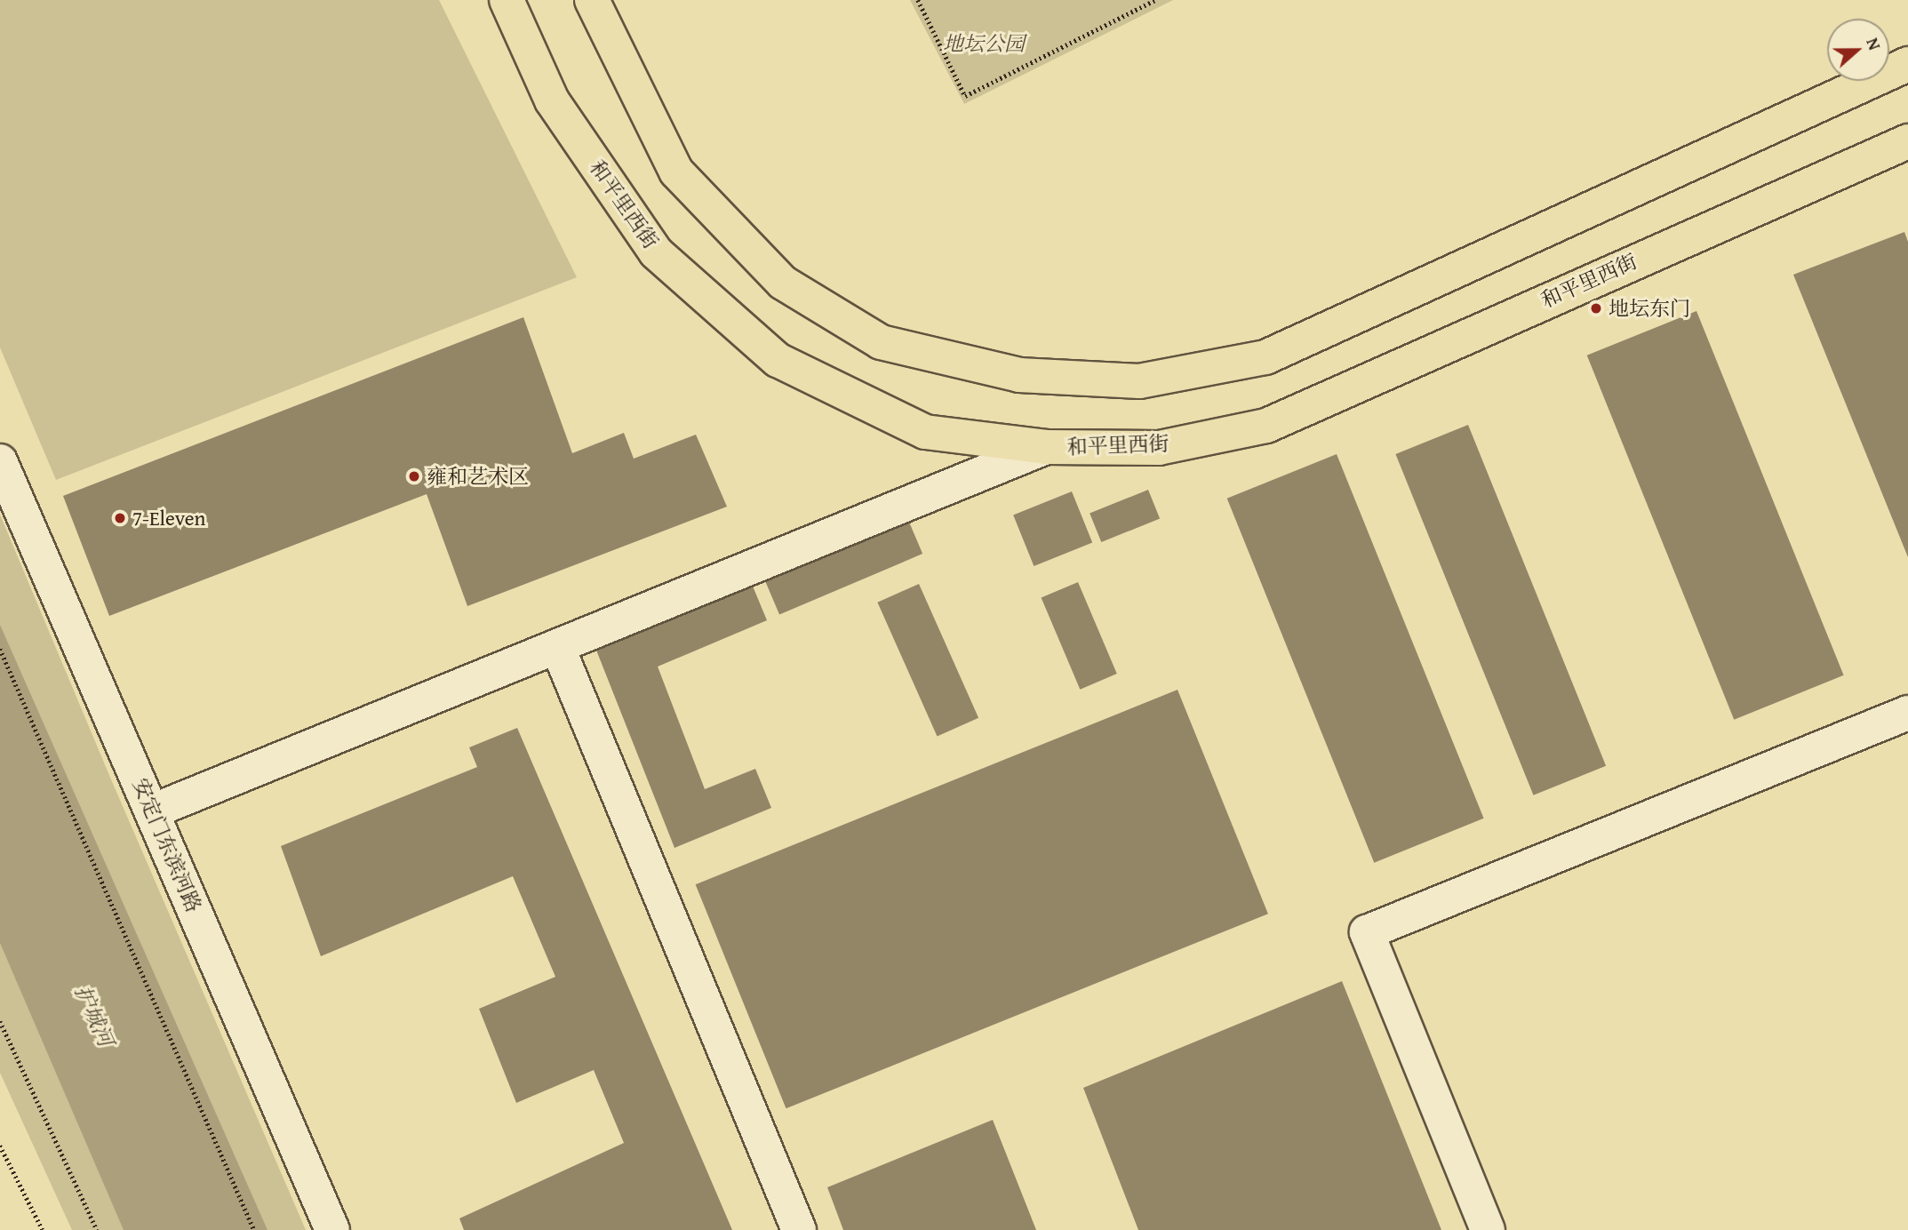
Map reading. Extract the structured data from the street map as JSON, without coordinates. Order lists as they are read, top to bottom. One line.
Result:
{"streets":{"main road":["和平里西街"],"street":["安定门东滨河路"]},"water":["护城河"],"parks":["地坛公园"],"places":["地坛东门","雍和艺术区","7-Eleven"],"north":"right"}
